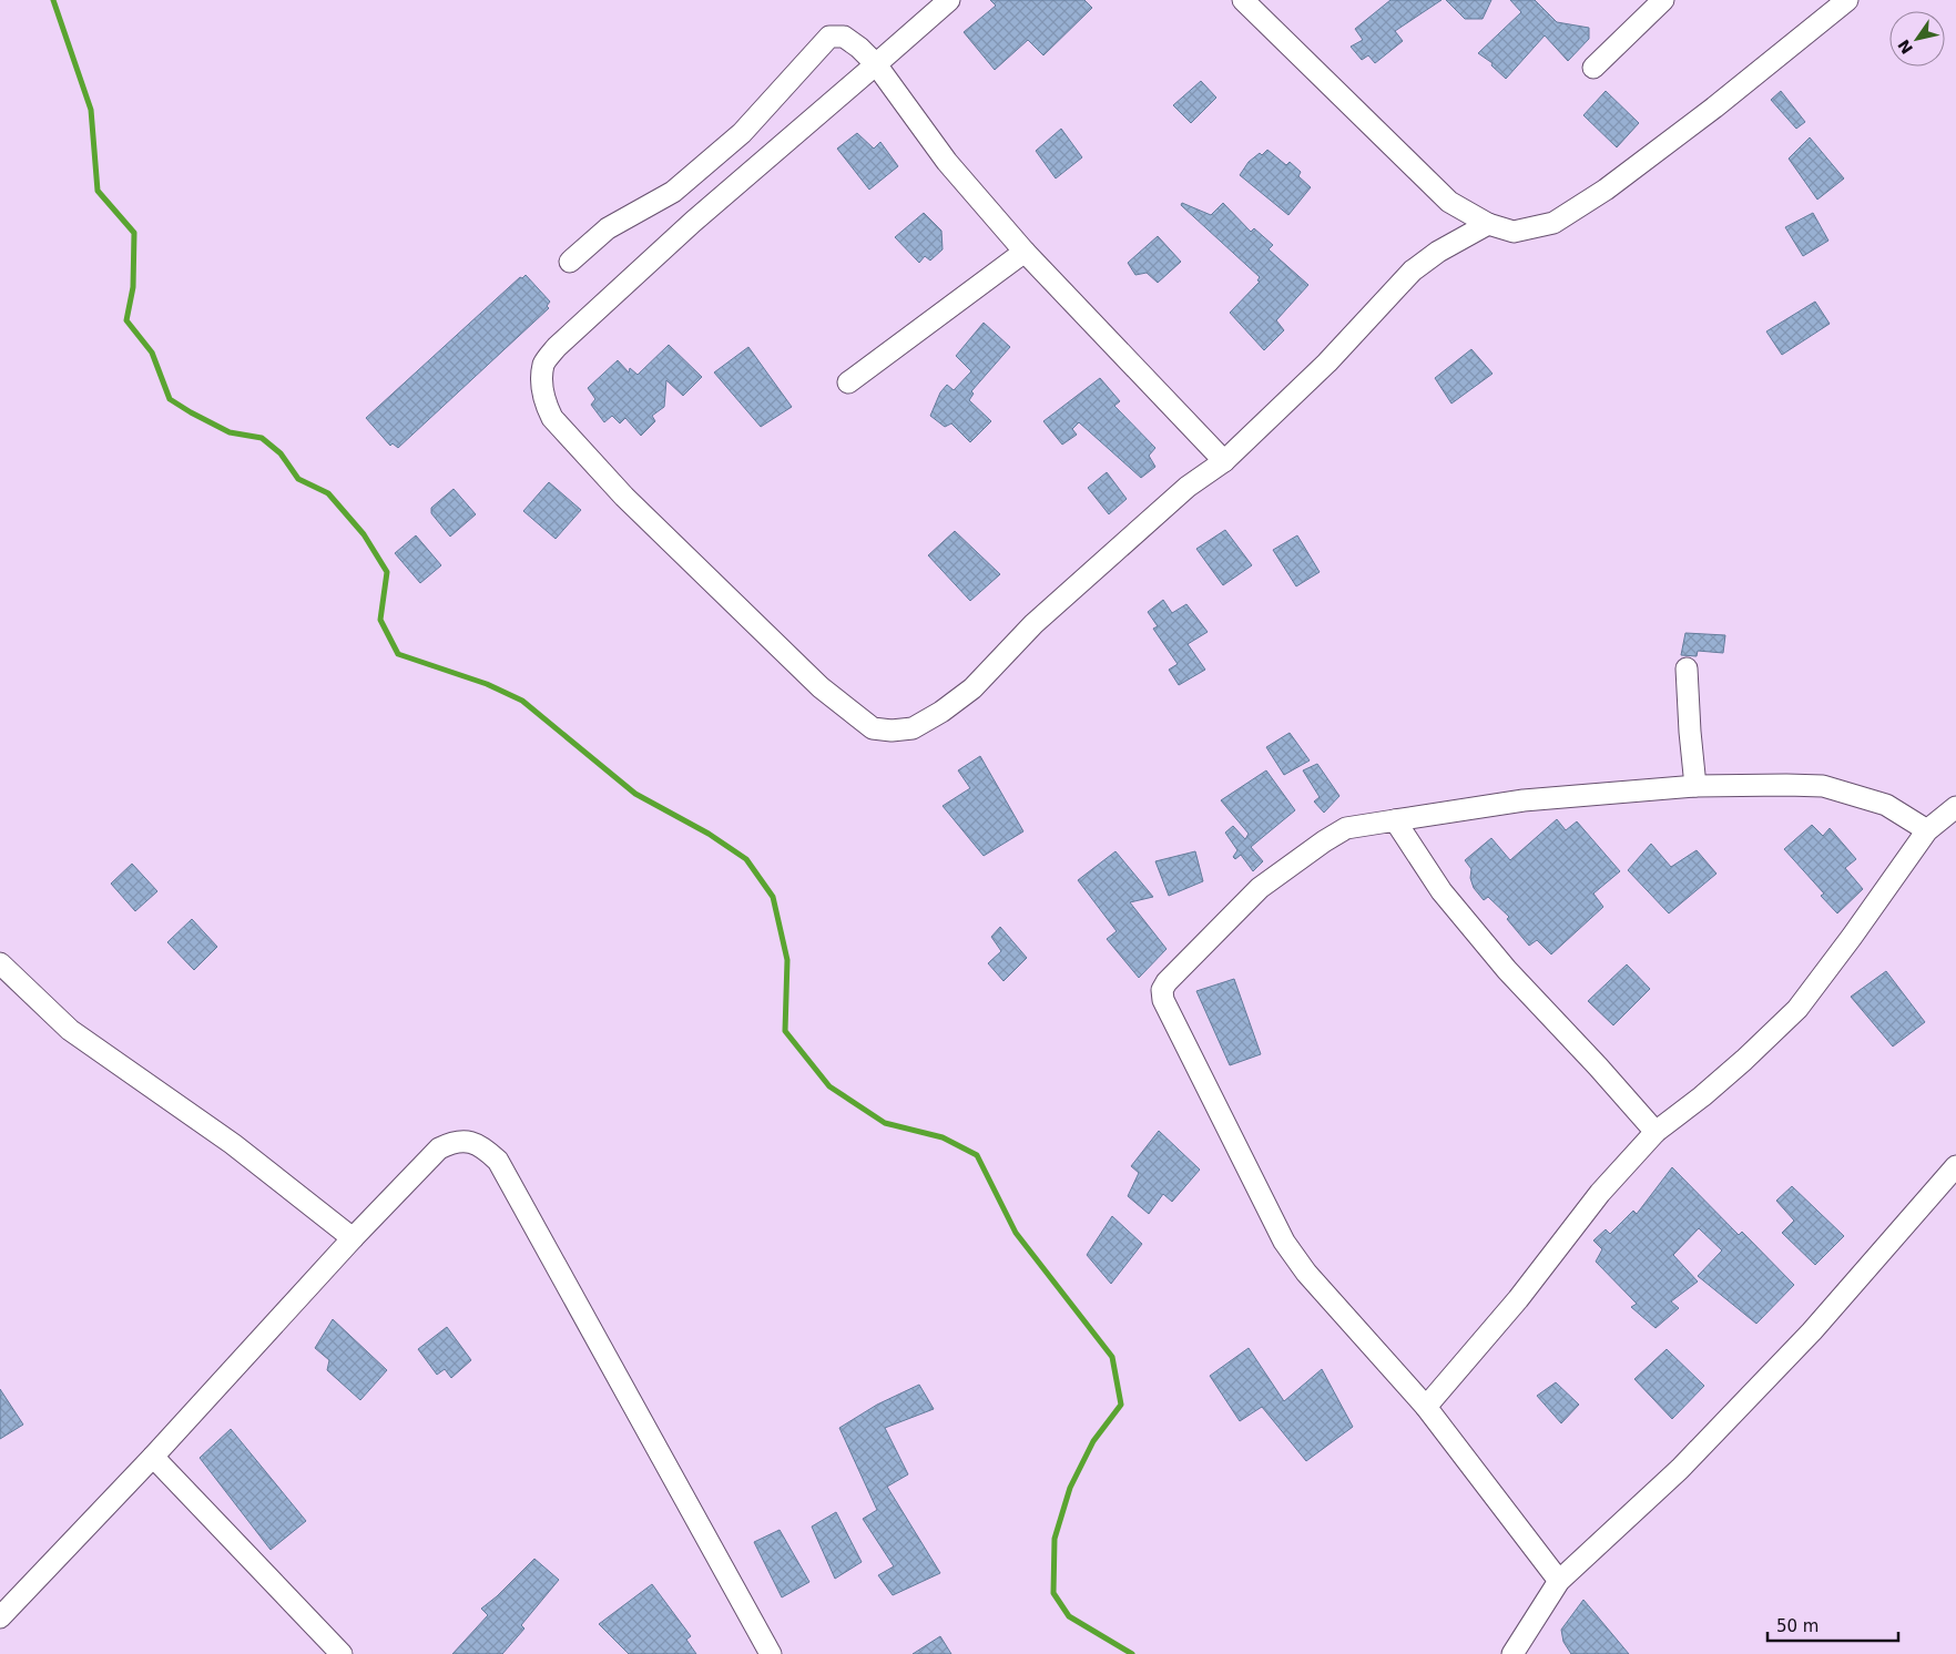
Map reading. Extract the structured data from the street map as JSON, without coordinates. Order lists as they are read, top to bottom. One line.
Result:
{"scale_bar":"50 m","north":"bottom left"}
